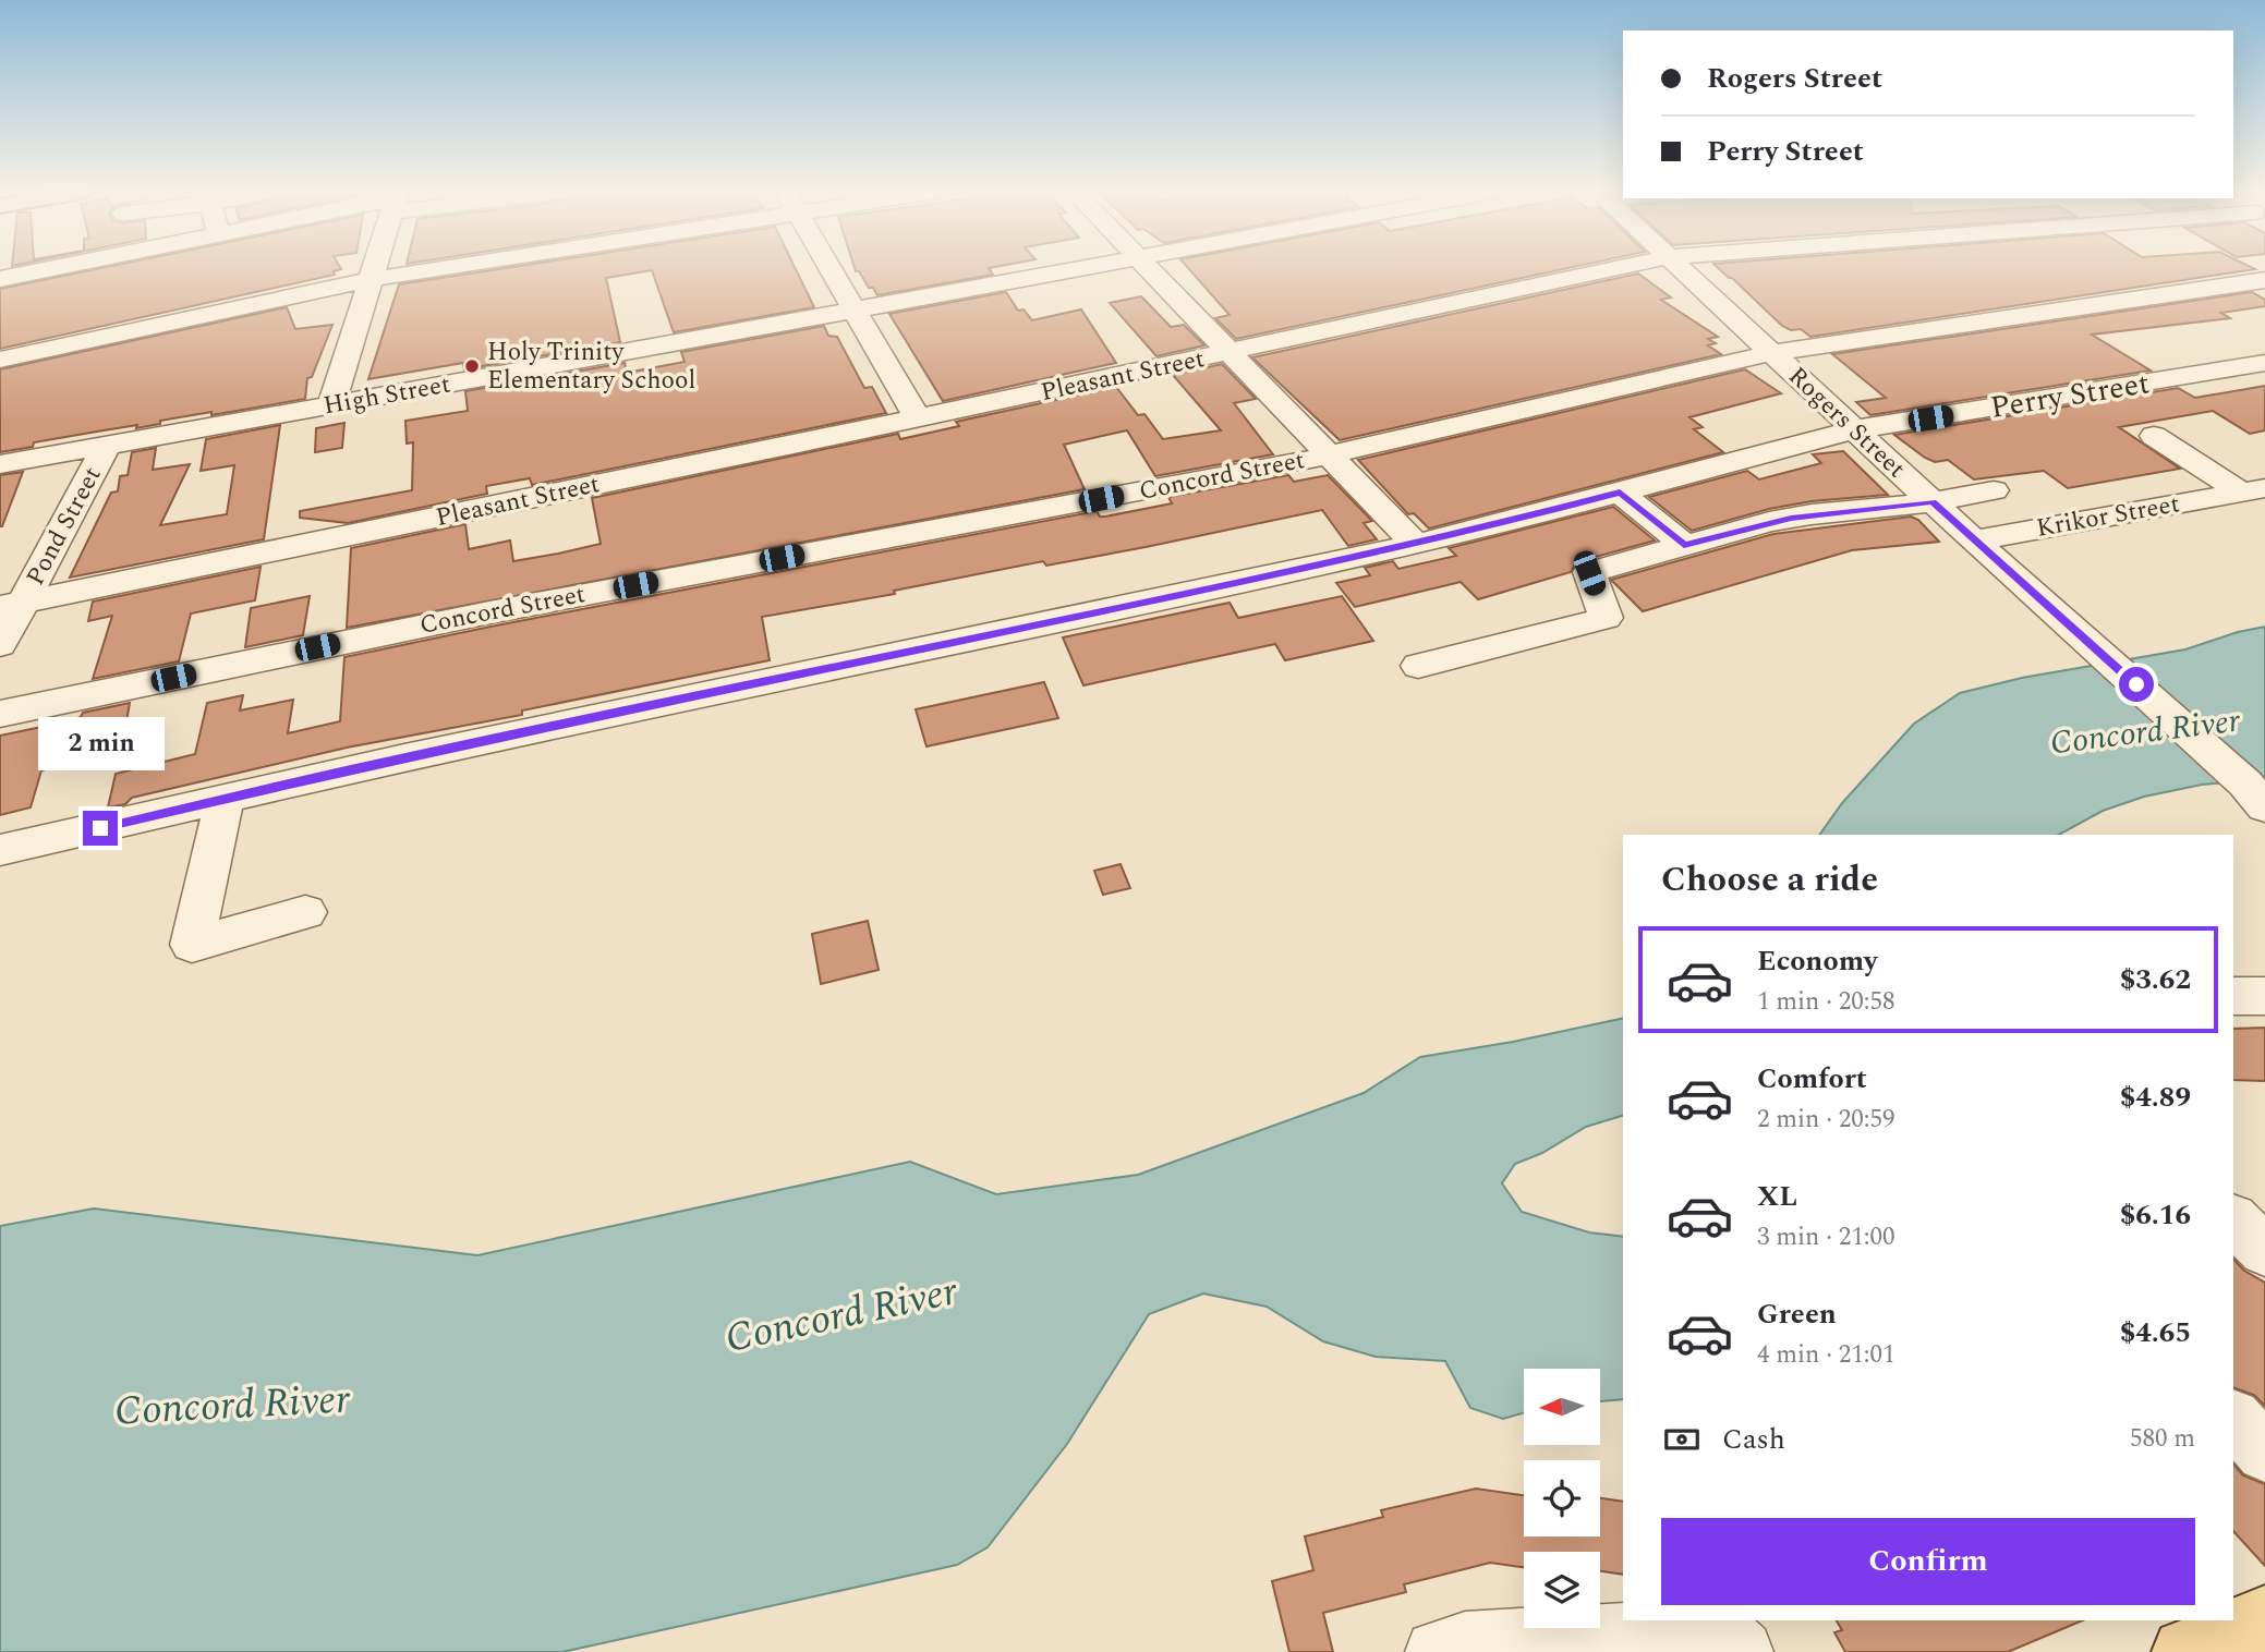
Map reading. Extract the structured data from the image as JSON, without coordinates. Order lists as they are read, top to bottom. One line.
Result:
{"streets":{"street":["Pleasant Street","High Street","Perry Street","Rogers Street","Concord Street","Krikor Street","Pond Street"]},"crossings":[["Pleasant Street","Pond Street"],["High Street","Pond Street"],["Perry Street","Rogers Street"],["Rogers Street","Concord Street"],["Rogers Street","Krikor Street"]],"water":["Concord River"],"places":["Holy Trinity Elementary School"],"north":"left","page":{"banner":["Rogers Street","Perry Street"],"bubble":"2 min","heading":"Choose a ride","list":[{"name":"Economy","note":"1 min · 20:58","value":"$3.62"},{"name":"Comfort","note":"2 min · 20:59","value":"$4.89"},{"name":"XL","note":"3 min · 21:00","value":"$6.16"},{"name":"Green","note":"4 min · 21:01","value":"$4.65"}],"pay":["Cash","580 m"],"buttons":"Confirm"}}
